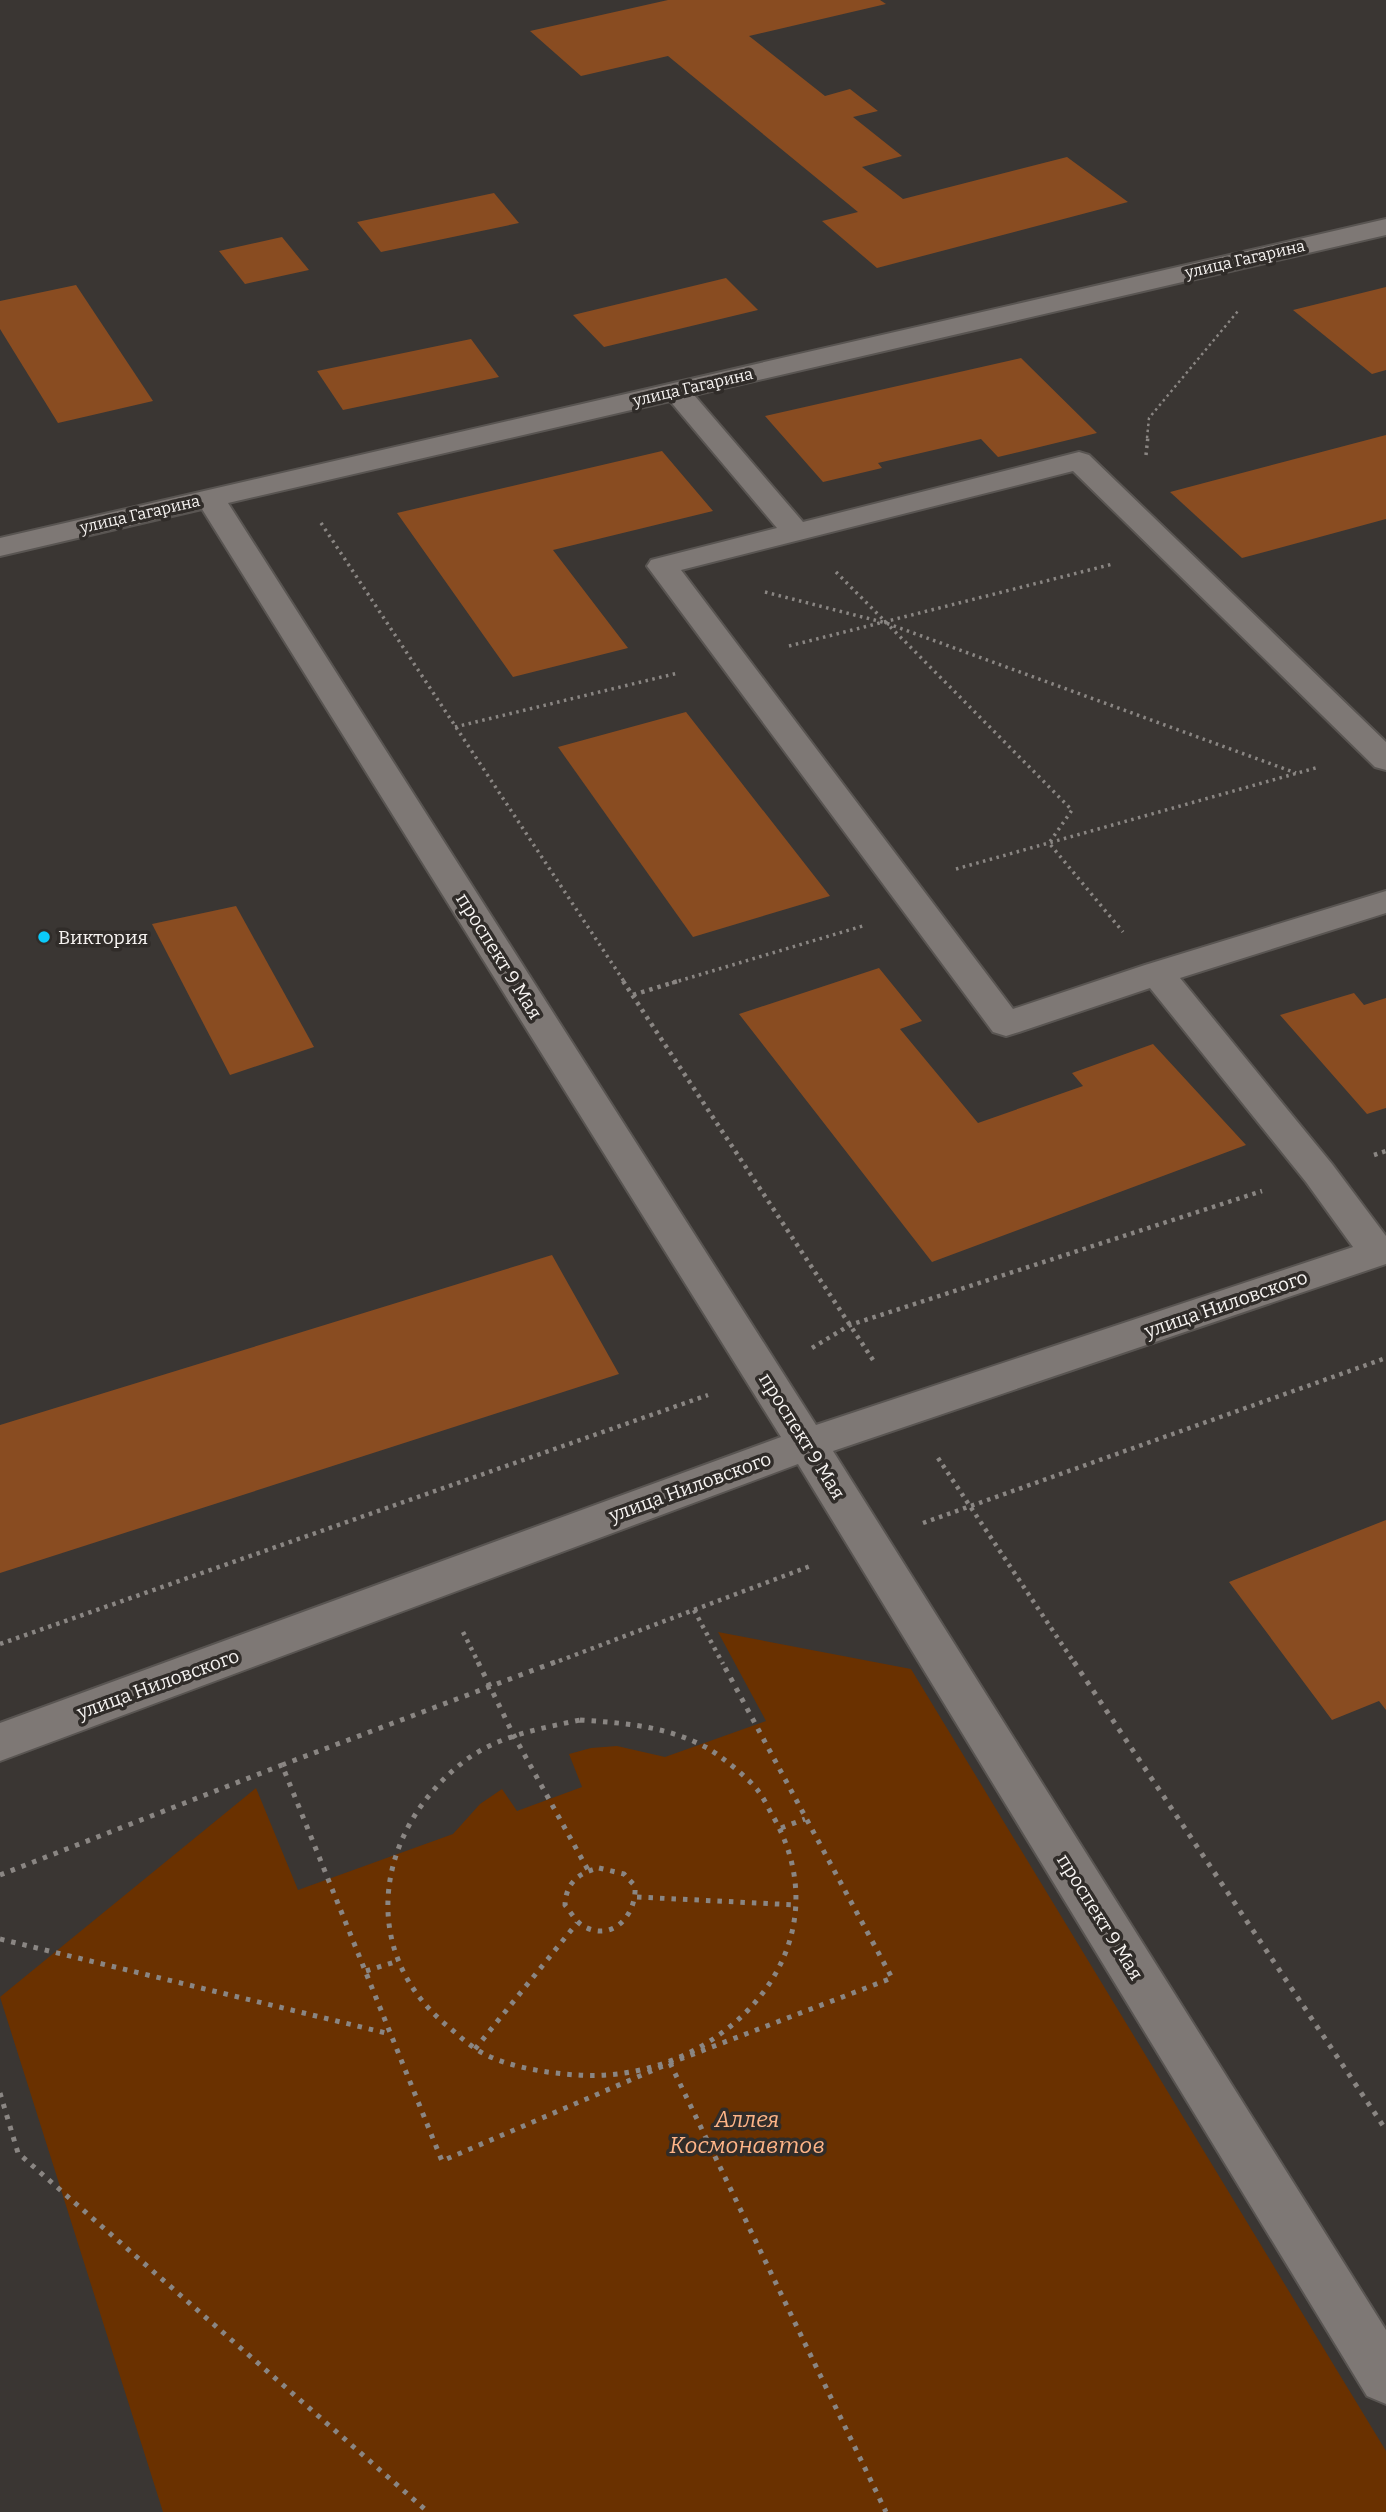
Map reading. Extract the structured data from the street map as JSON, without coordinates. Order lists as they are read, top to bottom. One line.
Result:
{"streets":{"street":["улица Гагарина","проспект 9 Мая","улица Ниловского"]},"crossings":[["улица Гагарина","проспект 9 Мая"],["проспект 9 Мая","улица Ниловского"]],"parks":["Аллея Космонавтов"],"places":["Виктория"]}
